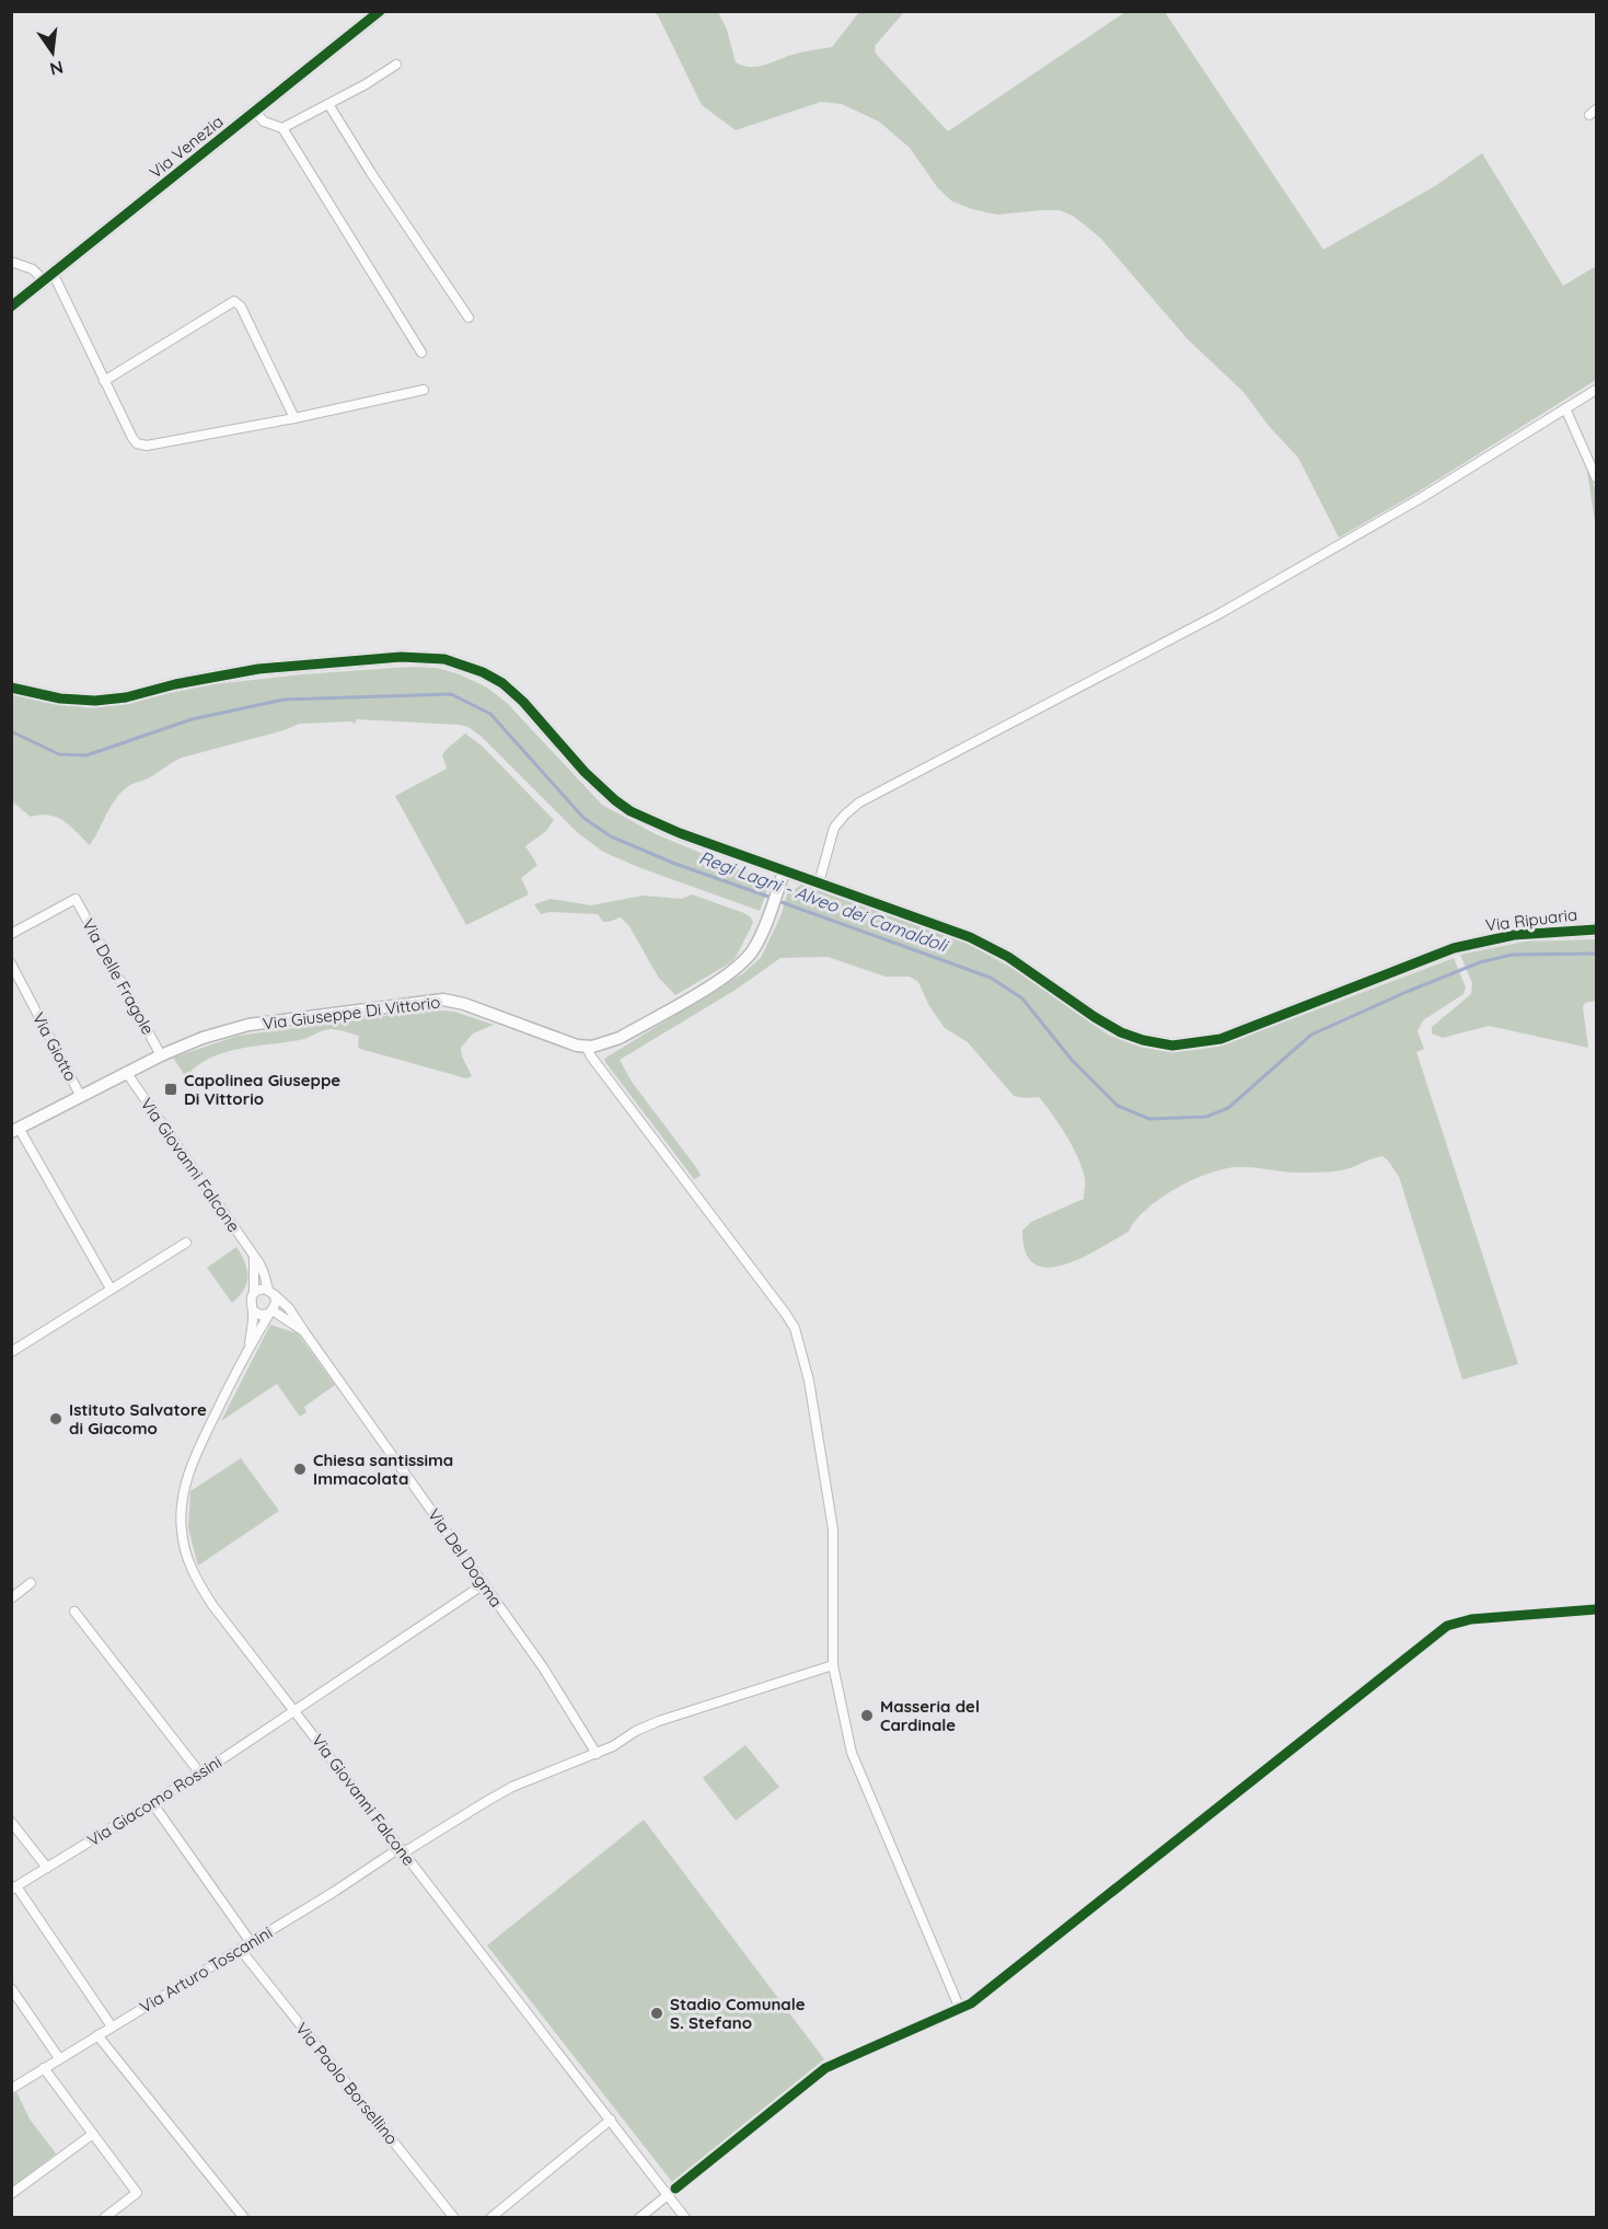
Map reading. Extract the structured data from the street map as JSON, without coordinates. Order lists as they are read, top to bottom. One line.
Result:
{"streets":{"street":["Via Venezia","Via Ripuaria","Via Delle Fragole","Via Giuseppe Di Vittorio","Via Giotto","Via Giovanni Falcone","Via Del Dogma","Via Giacomo Rossini","Via Arturo Toscanini","Via Paolo Borsellino"]},"crossings":[["Via Ripuaria","Via Giuseppe Di Vittorio"],["Via Delle Fragole","Via Giuseppe Di Vittorio"],["Via Giuseppe Di Vittorio","Via Giotto"],["Via Giuseppe Di Vittorio","Via Giovanni Falcone"],["Via Giovanni Falcone","Via Del Dogma"],["Via Giovanni Falcone","Via Giacomo Rossini"],["Via Giovanni Falcone","Via Arturo Toscanini"],["Via Del Dogma","Via Giacomo Rossini"],["Via Del Dogma","Via Arturo Toscanini"],["Via Arturo Toscanini","Via Paolo Borsellino"]],"water":["Regi Lagni - Alveo dei Camaldoli"],"places":{"transit":["Capolinea Giuseppe Di Vittorio"],"other":["Istituto Salvatore di Giacomo","Chiesa santissima Immacolata","Masseria del Cardinale","Stadio Comunale S. Stefano"]},"north":"bottom"}
